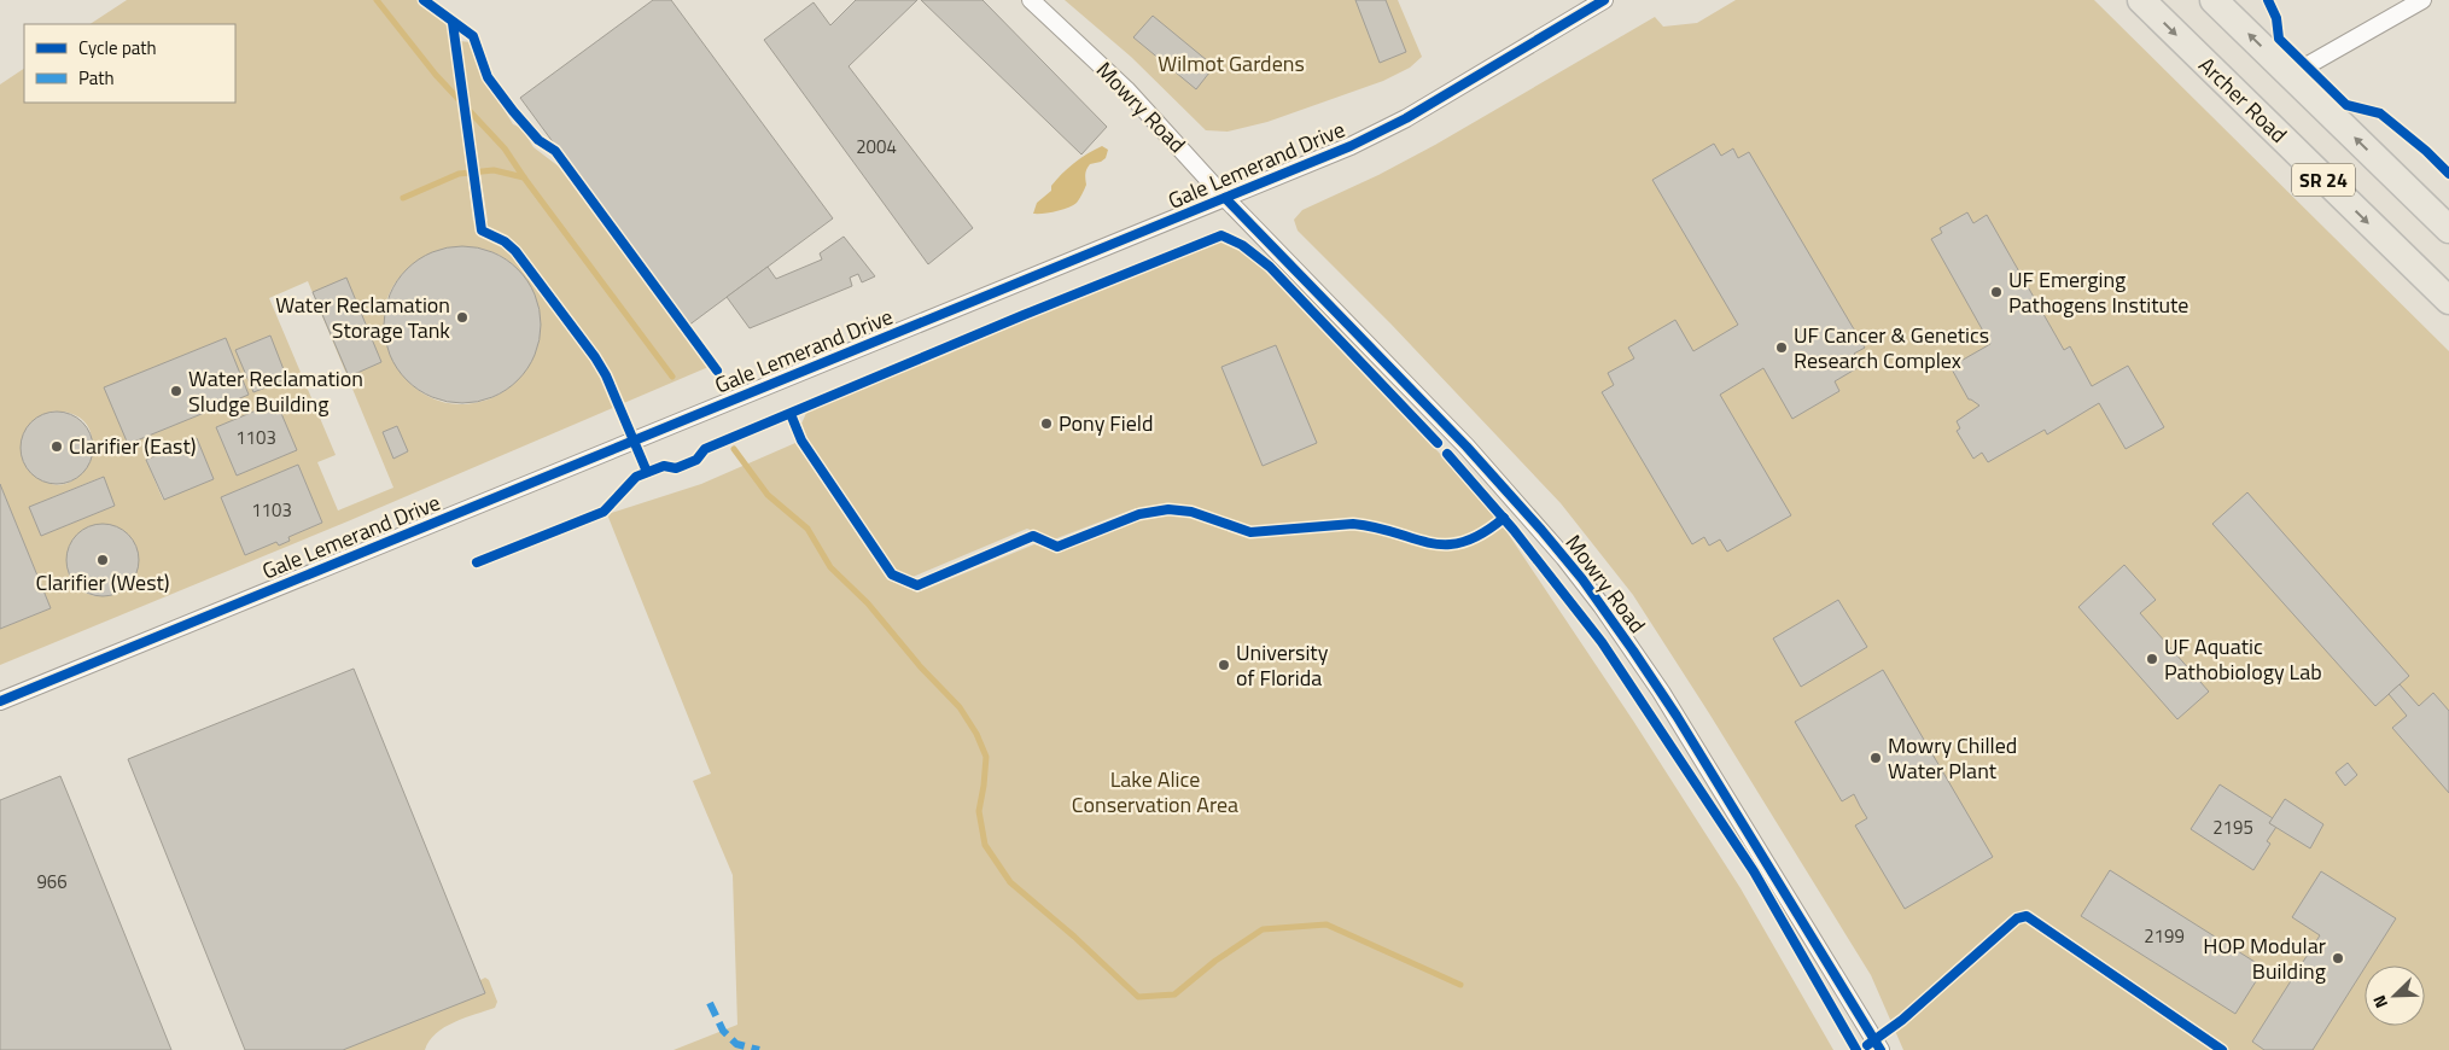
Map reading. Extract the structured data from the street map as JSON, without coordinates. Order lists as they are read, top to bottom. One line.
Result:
{"streets":{"main road":["Archer Road","SR 24"],"street":["Mowry Road","Gale Lemerand Drive"]},"crossings":[["Mowry Road","Gale Lemerand Drive"]],"parks":["Wilmot Gardens","Lake Alice Conservation Area"],"places":["UF Emerging Pathogens Institute","Water Reclamation Storage Tank","UF Cancer & Genetics Research Complex","Water Reclamation Sludge Building","Pony Field","Clarifier (East)","Clarifier (West)","UF Aquatic Pathobiology Lab","University of Florida","Mowry Chilled Water Plant","HOP Modular Building"],"house_numbers":["2004","1103","1103","2195","966","2199"],"legend":["Cycle path","Path"],"north":"bottom left"}
